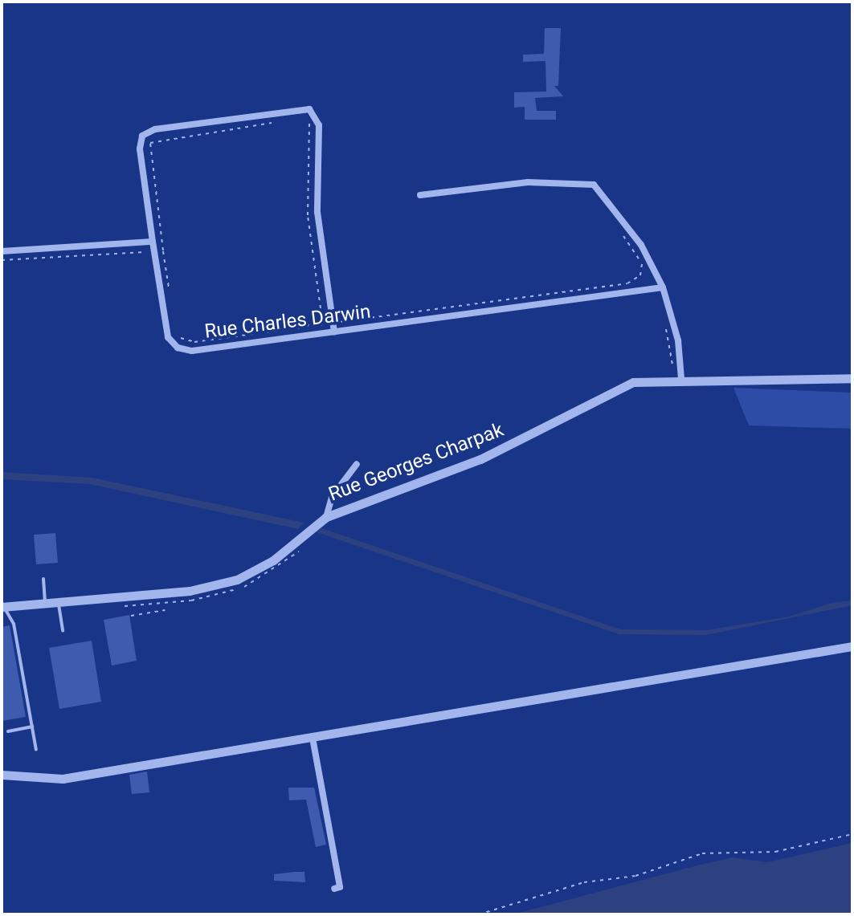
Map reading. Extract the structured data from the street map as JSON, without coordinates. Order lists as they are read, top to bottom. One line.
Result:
{"streets":{"street":["Rue Charles Darwin","Rue Georges Charpak"]}}
